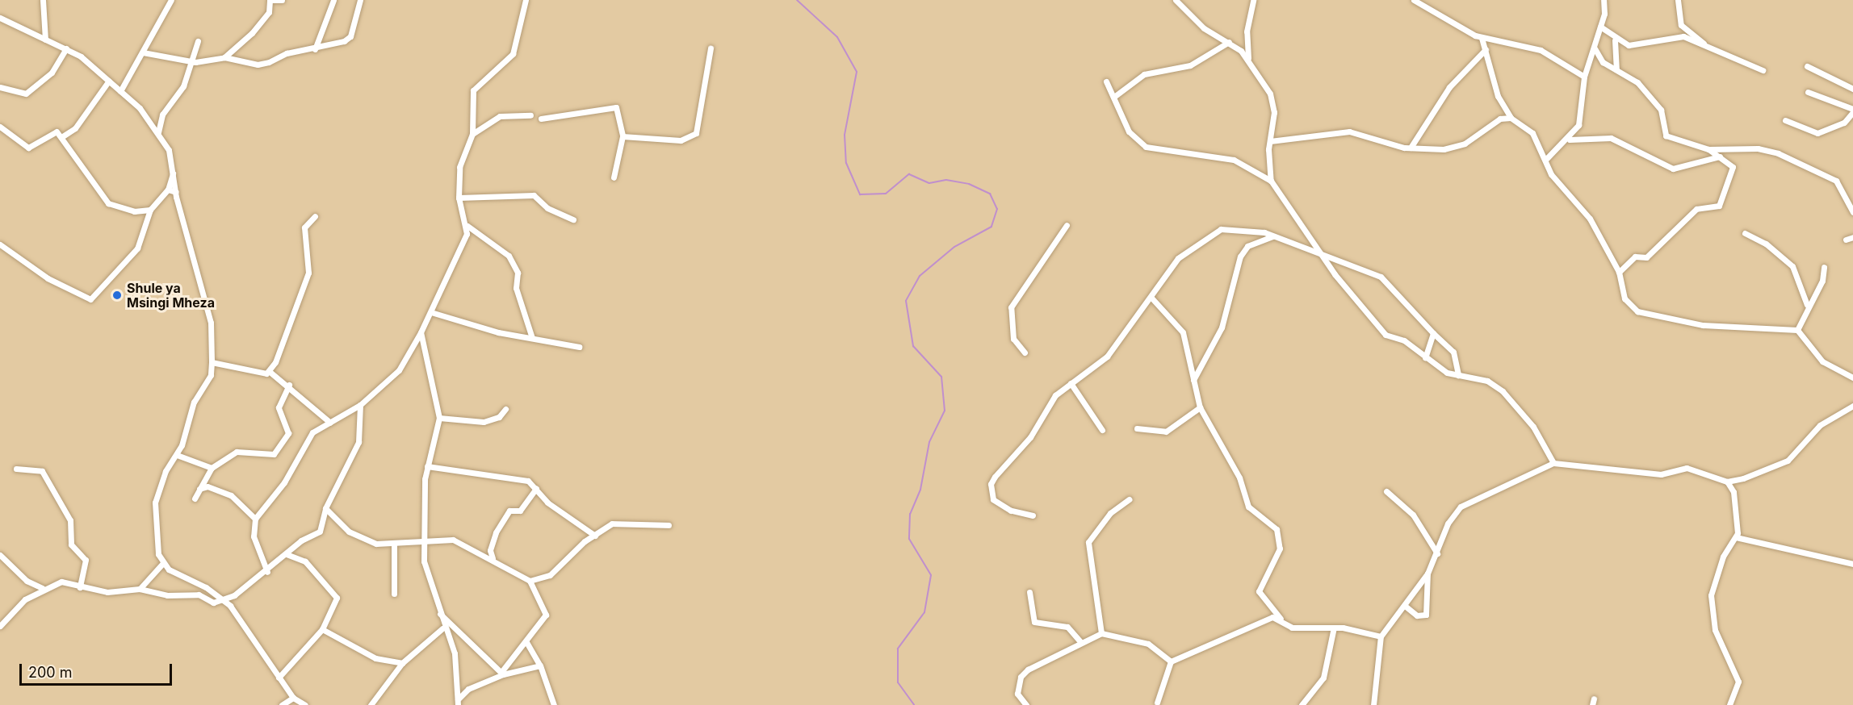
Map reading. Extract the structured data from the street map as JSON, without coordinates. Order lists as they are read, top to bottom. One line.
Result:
{"places":["Shule ya Msingi Mheza"],"scale_bar":"200 m"}
